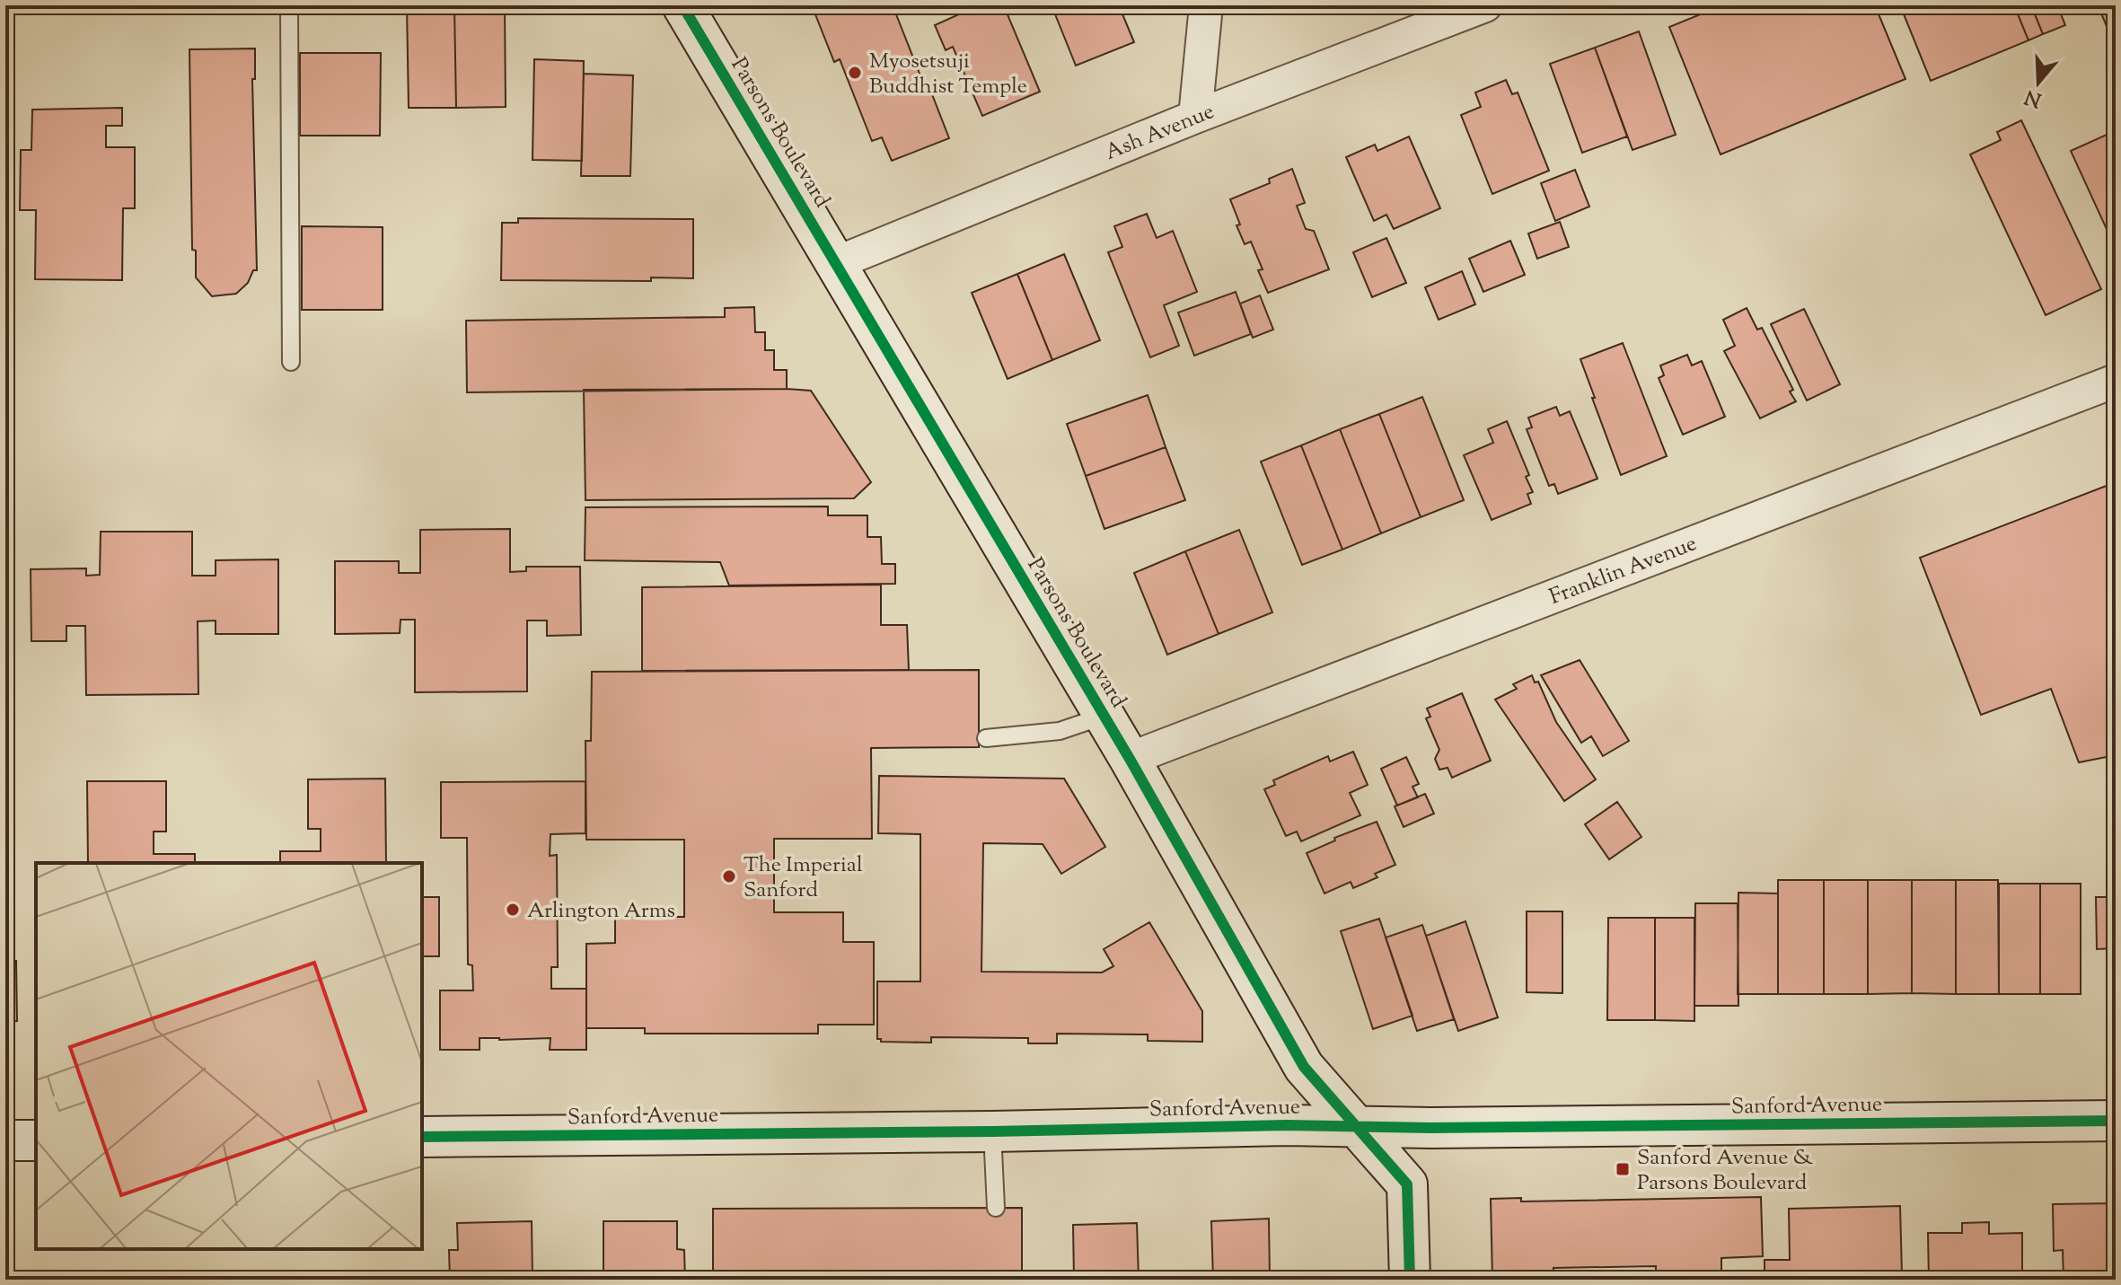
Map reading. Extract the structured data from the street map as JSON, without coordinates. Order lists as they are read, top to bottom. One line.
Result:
{"streets":{"street":["Ash Avenue","Parsons Boulevard","Franklin Avenue","Sanford Avenue"]},"crossings":[["Ash Avenue","Parsons Boulevard"],["Parsons Boulevard","Franklin Avenue"],["Parsons Boulevard","Sanford Avenue"]],"places":{"other":["Myosetsuji Buddhist Temple","The Imperial Sanford","Arlington Arms"],"transit":["Sanford Avenue & Parsons Boulevard"]},"north":"bottom"}
